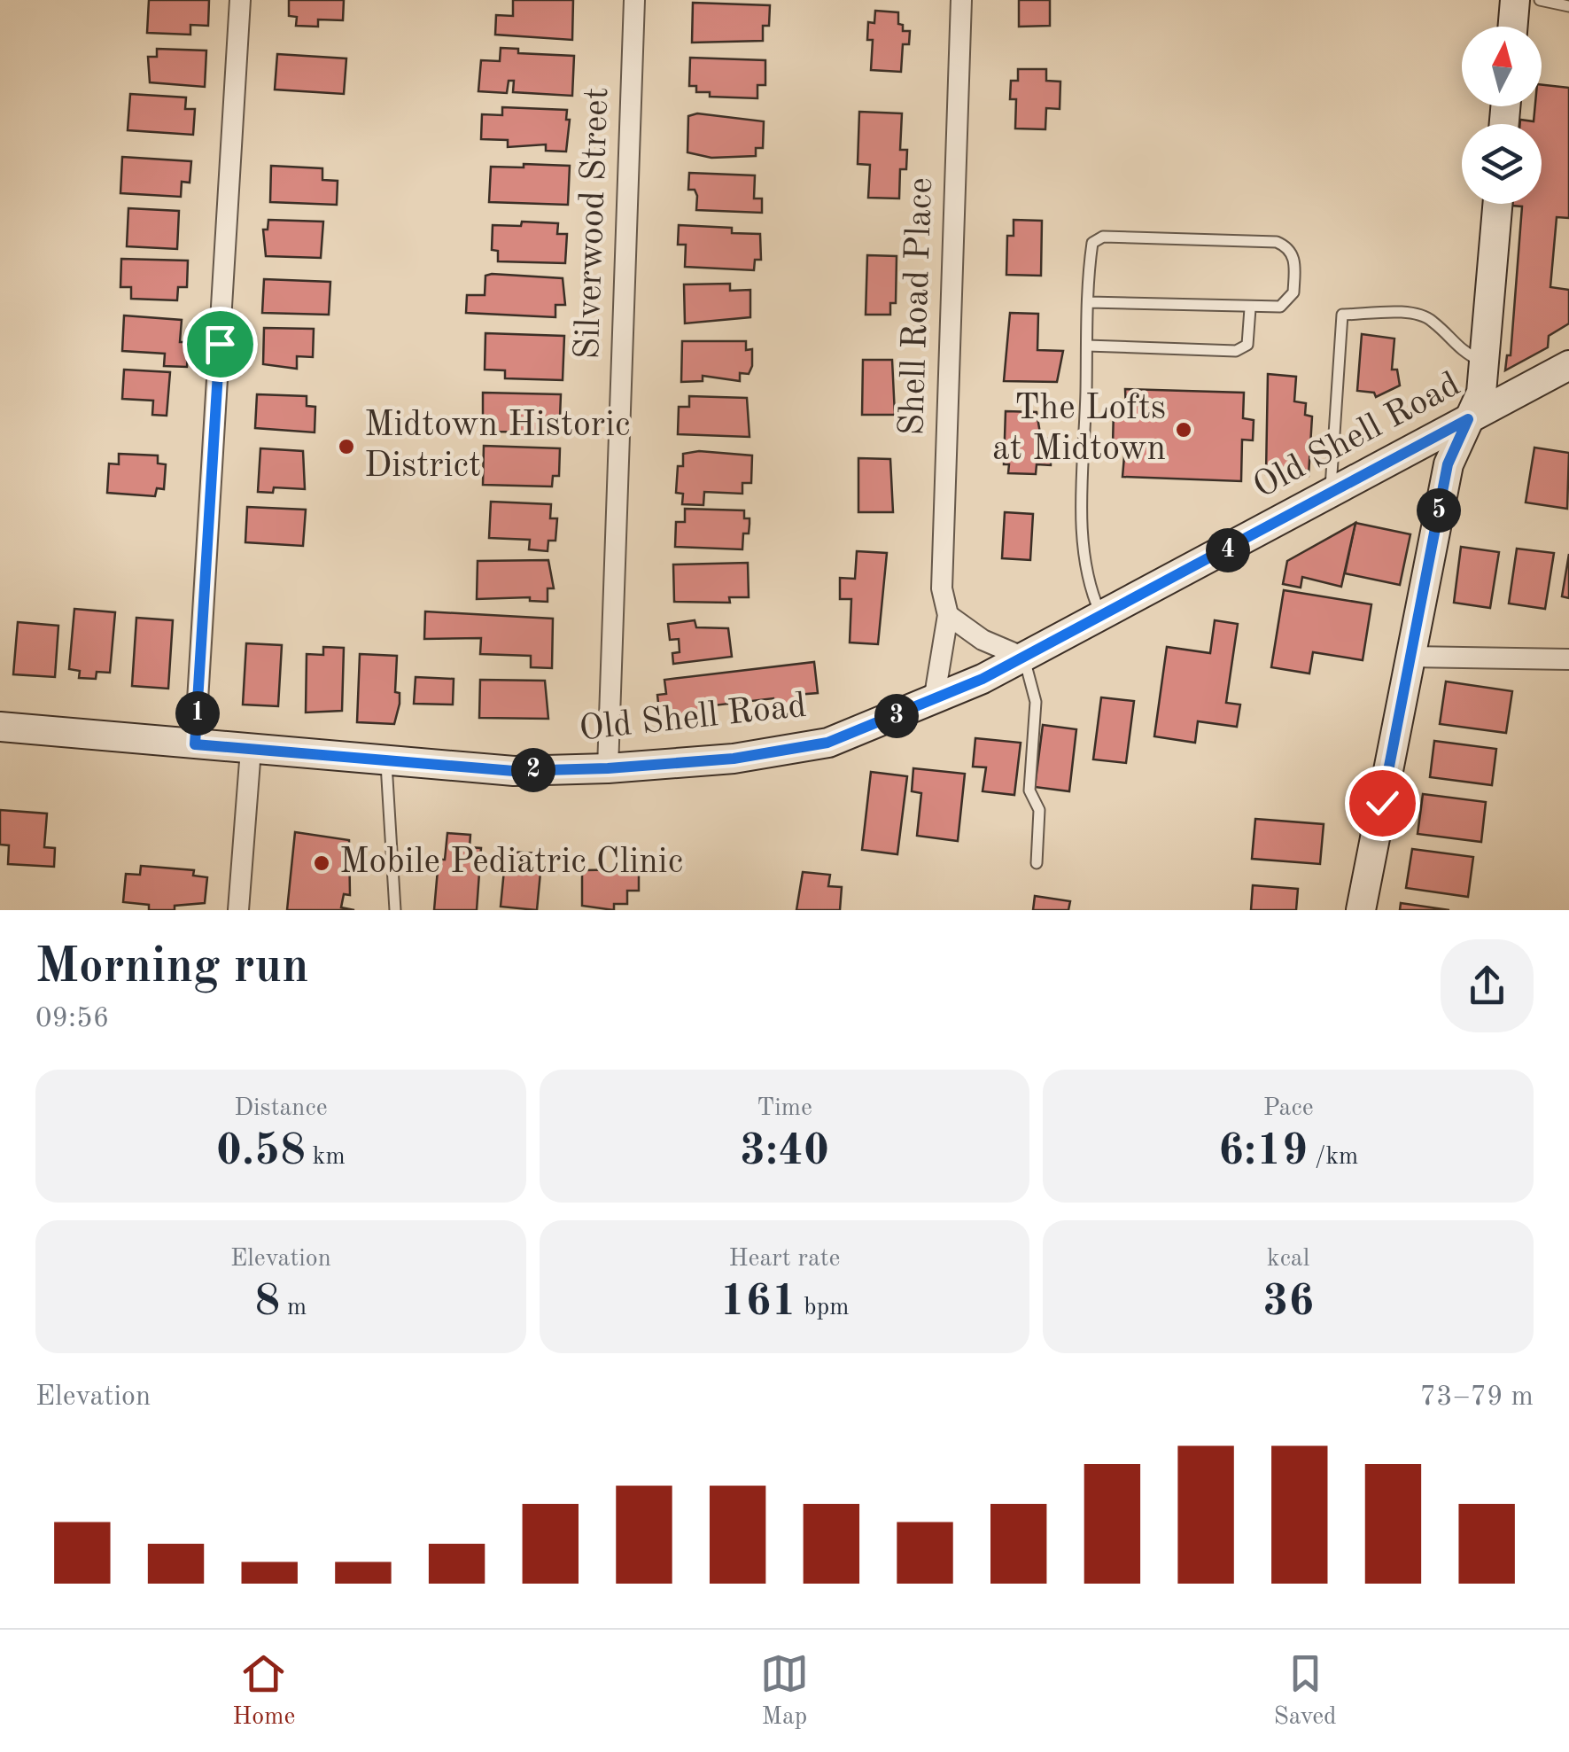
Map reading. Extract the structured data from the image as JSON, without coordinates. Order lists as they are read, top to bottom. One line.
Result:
{"streets":{"street":["Silverwood Street","Shell Road Place","Old Shell Road"]},"crossings":[["Silverwood Street","Old Shell Road"],["Shell Road Place","Old Shell Road"]],"places":["The Lofts at Midtown","Midtown Historic District","Mobile Pediatric Clinic"],"north":"top","page":{"pins":["5","4","1","3","2"],"heading":["Morning run","09:56"],"stats":[["Distance","0.58 km"],["Time","3:40"],["Pace","6:19 /km"],["Elevation","8 m"],["Heart rate","161 bpm"],["kcal","36"]],"chart":["Elevation","73–79 m"],"tabs":["Home","Map","Saved"]}}
